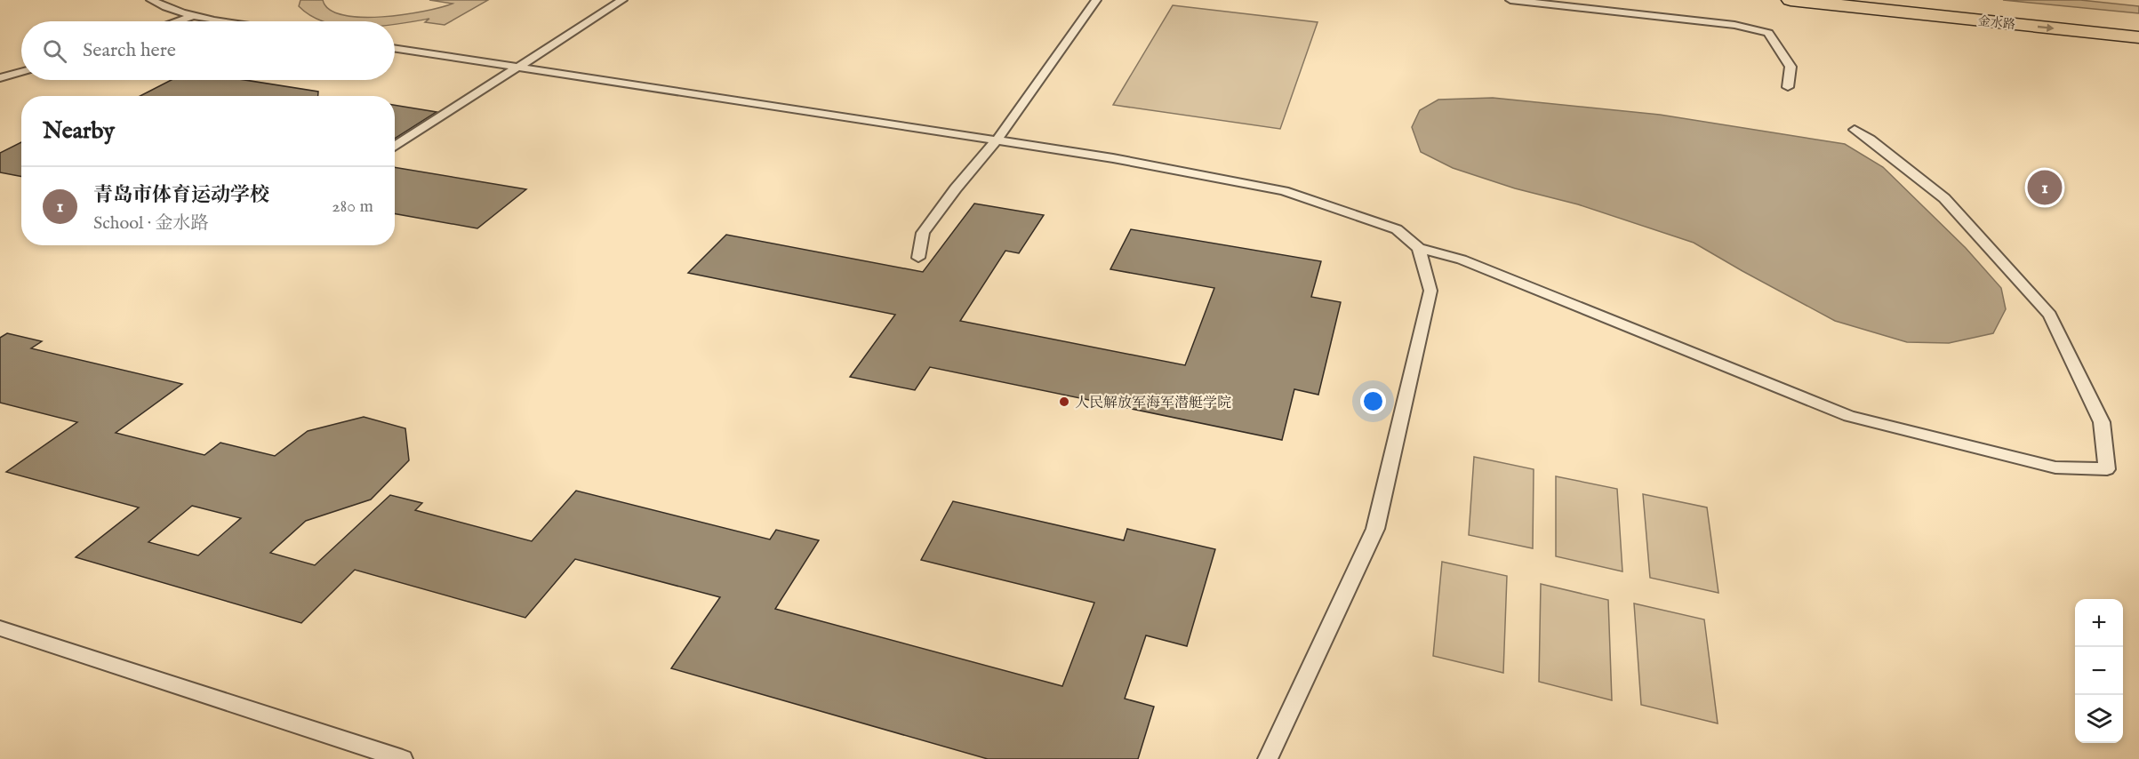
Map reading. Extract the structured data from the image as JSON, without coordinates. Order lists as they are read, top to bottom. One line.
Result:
{"streets":{"main road":["金水路"]},"places":["人民解放军海军潜艇学院"],"page":{"search":"Search here","heading":"Nearby","list":[{"mark":"1","name":"青岛市体育运动学校","note":"School · 金水路","value":"280 m"}],"pins":"1","map_buttons":["+","−"]}}
